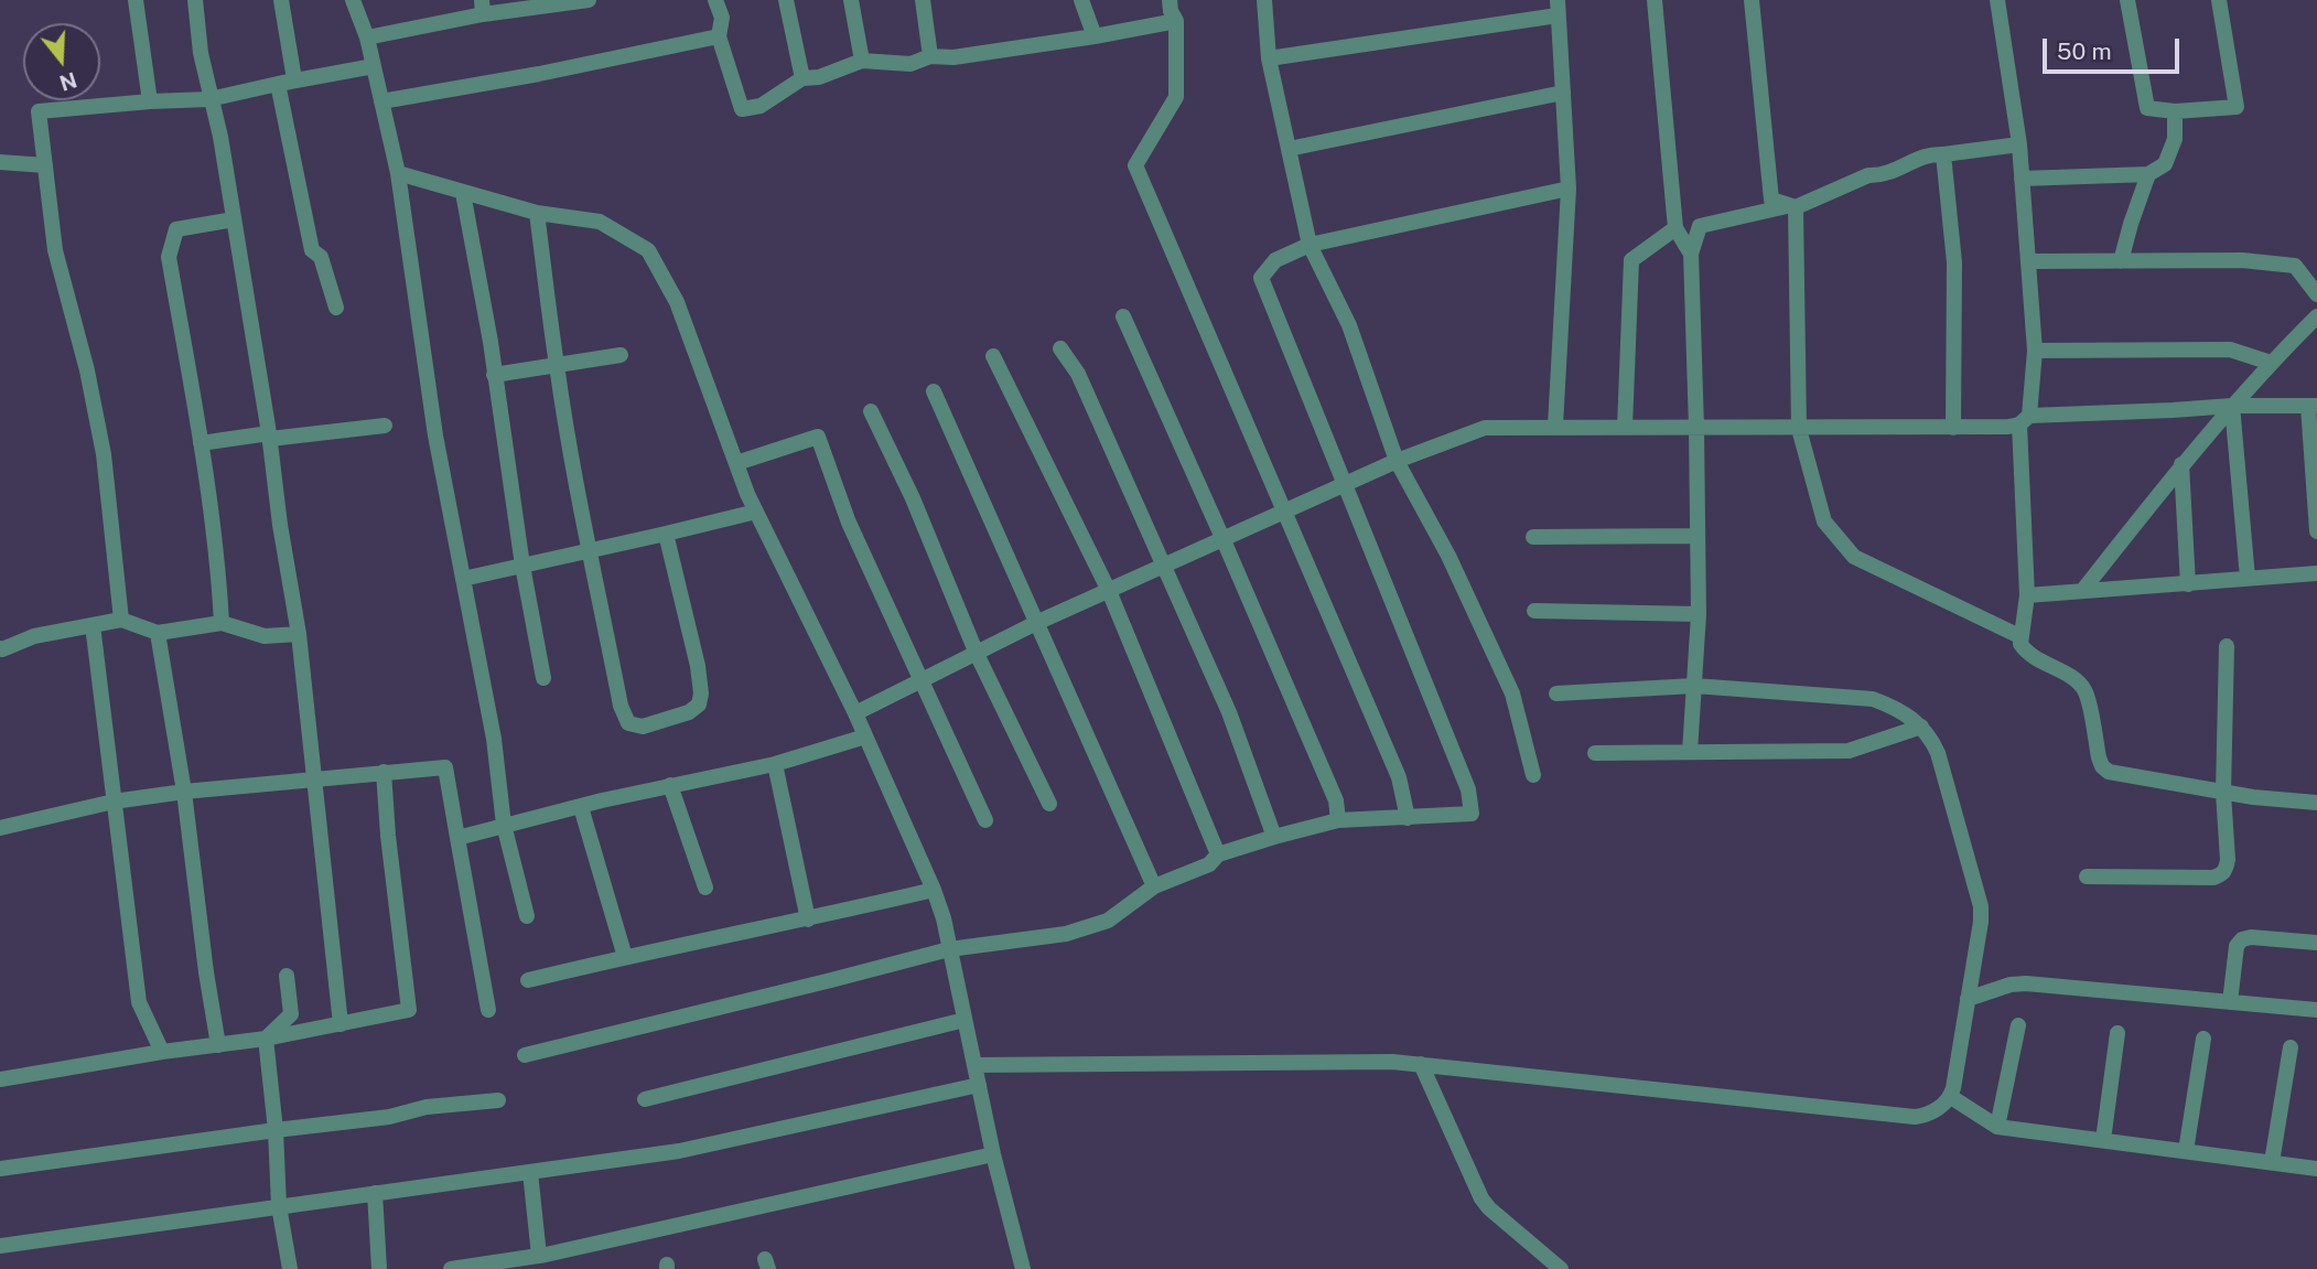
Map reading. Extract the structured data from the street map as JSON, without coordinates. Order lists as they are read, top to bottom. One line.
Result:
{"scale_bar":"50 m","north":"bottom"}
